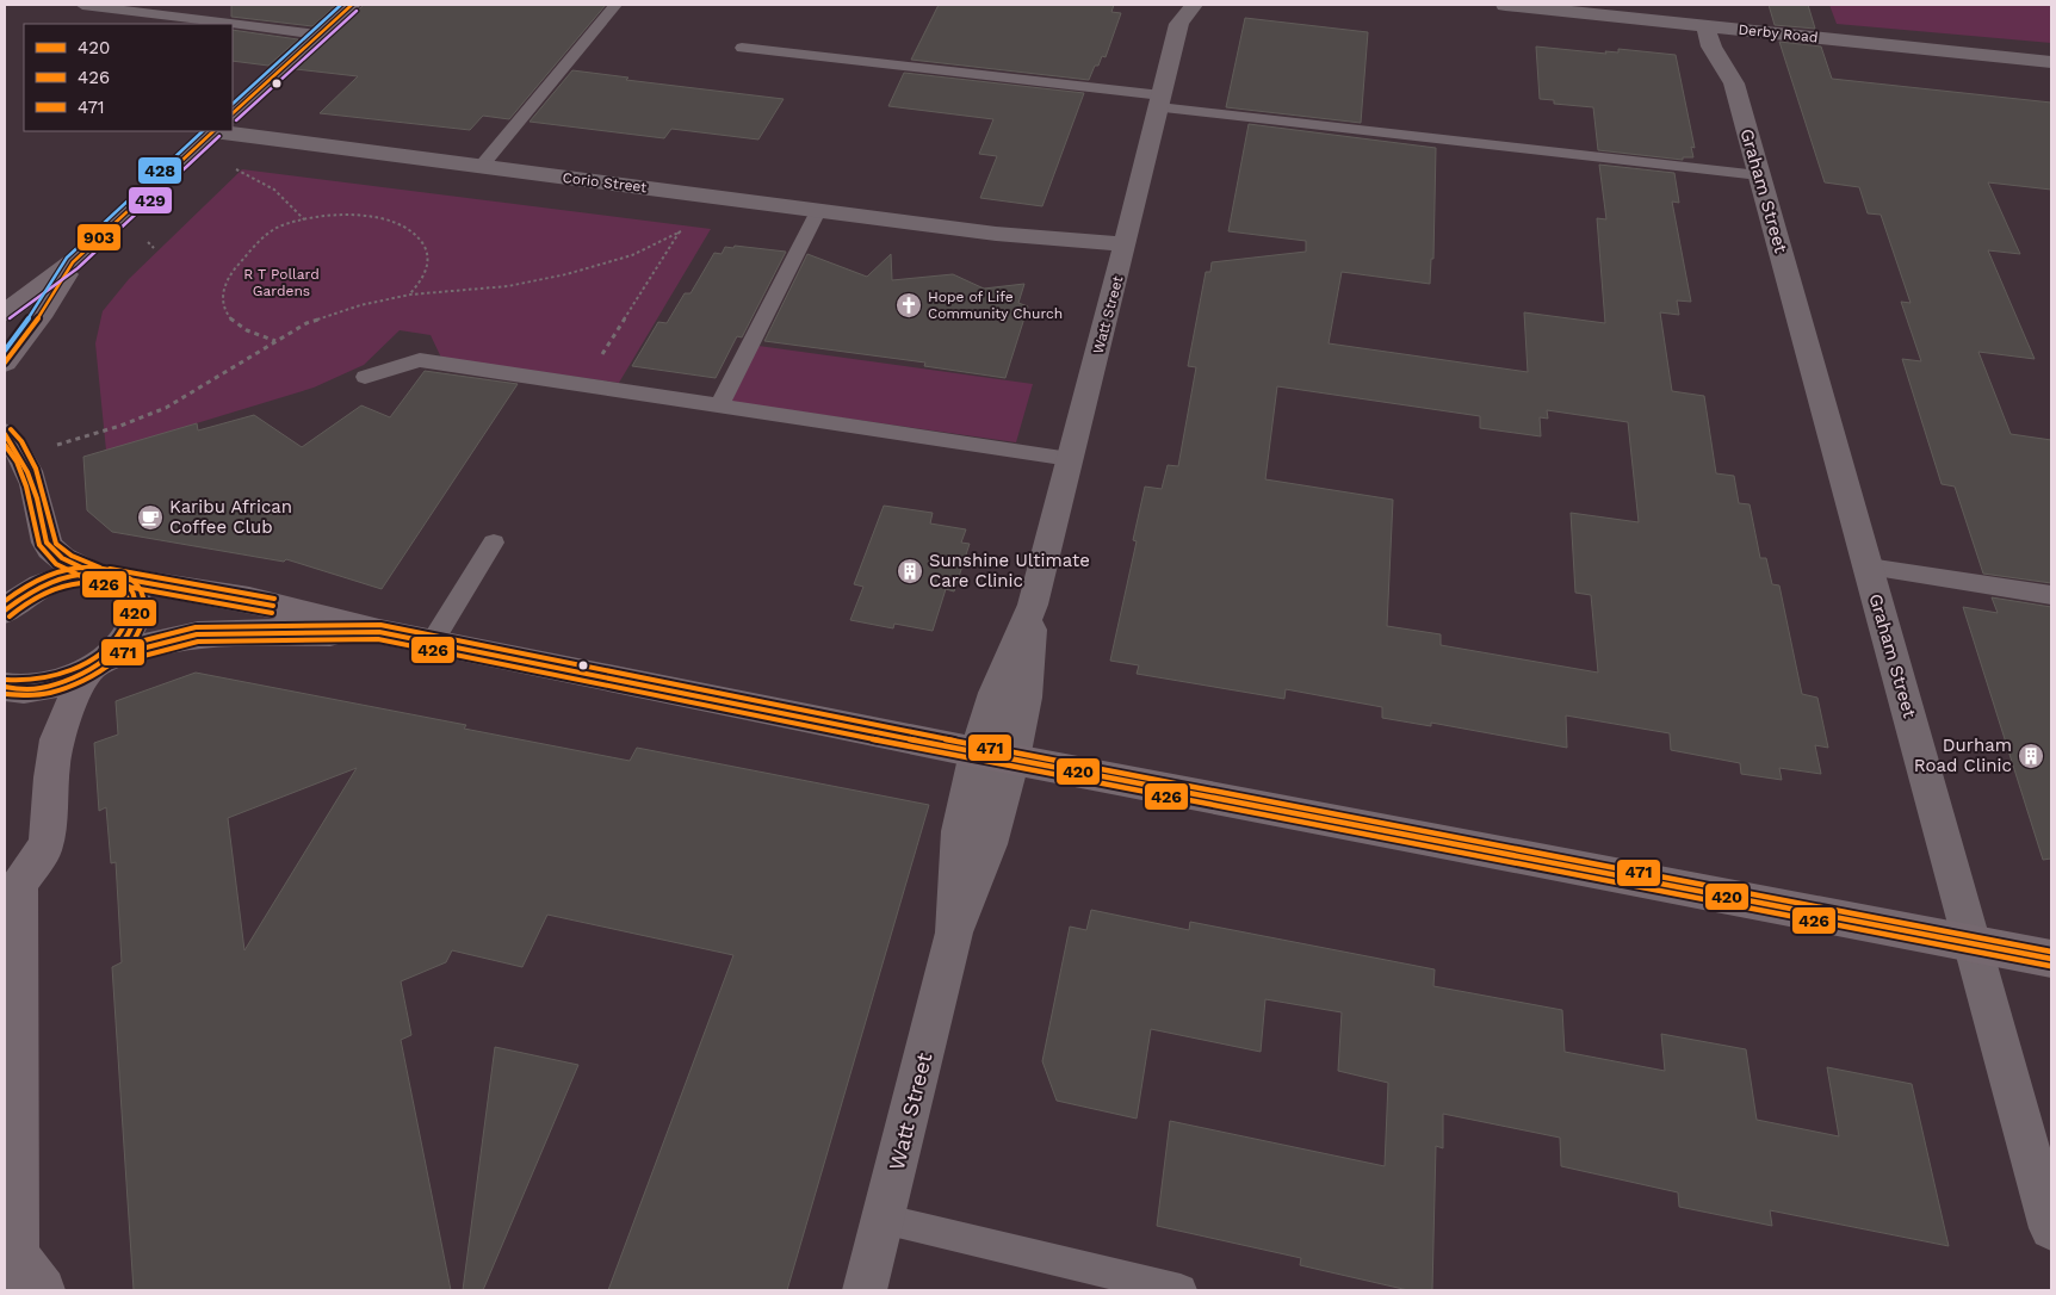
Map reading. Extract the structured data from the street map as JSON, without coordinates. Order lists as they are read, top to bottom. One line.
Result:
{"streets":{"street":["Derby Road","Corio Street","Graham Street","Watt Street"]},"crossings":[["Derby Road","Graham Street"],["Corio Street","Watt Street"]],"parks":["R T Pollard Gardens"],"places":{"church":["Hope of Life Community Church"],"cafe":["Karibu African Coffee Club"],"building":["Sunshine Ultimate Care Clinic","Durham Road Clinic"]},"lines":["transit line 903","transit line 428","transit line 429","transit line 471","transit line 420","transit line 426"],"legend":["420","426","471"]}
